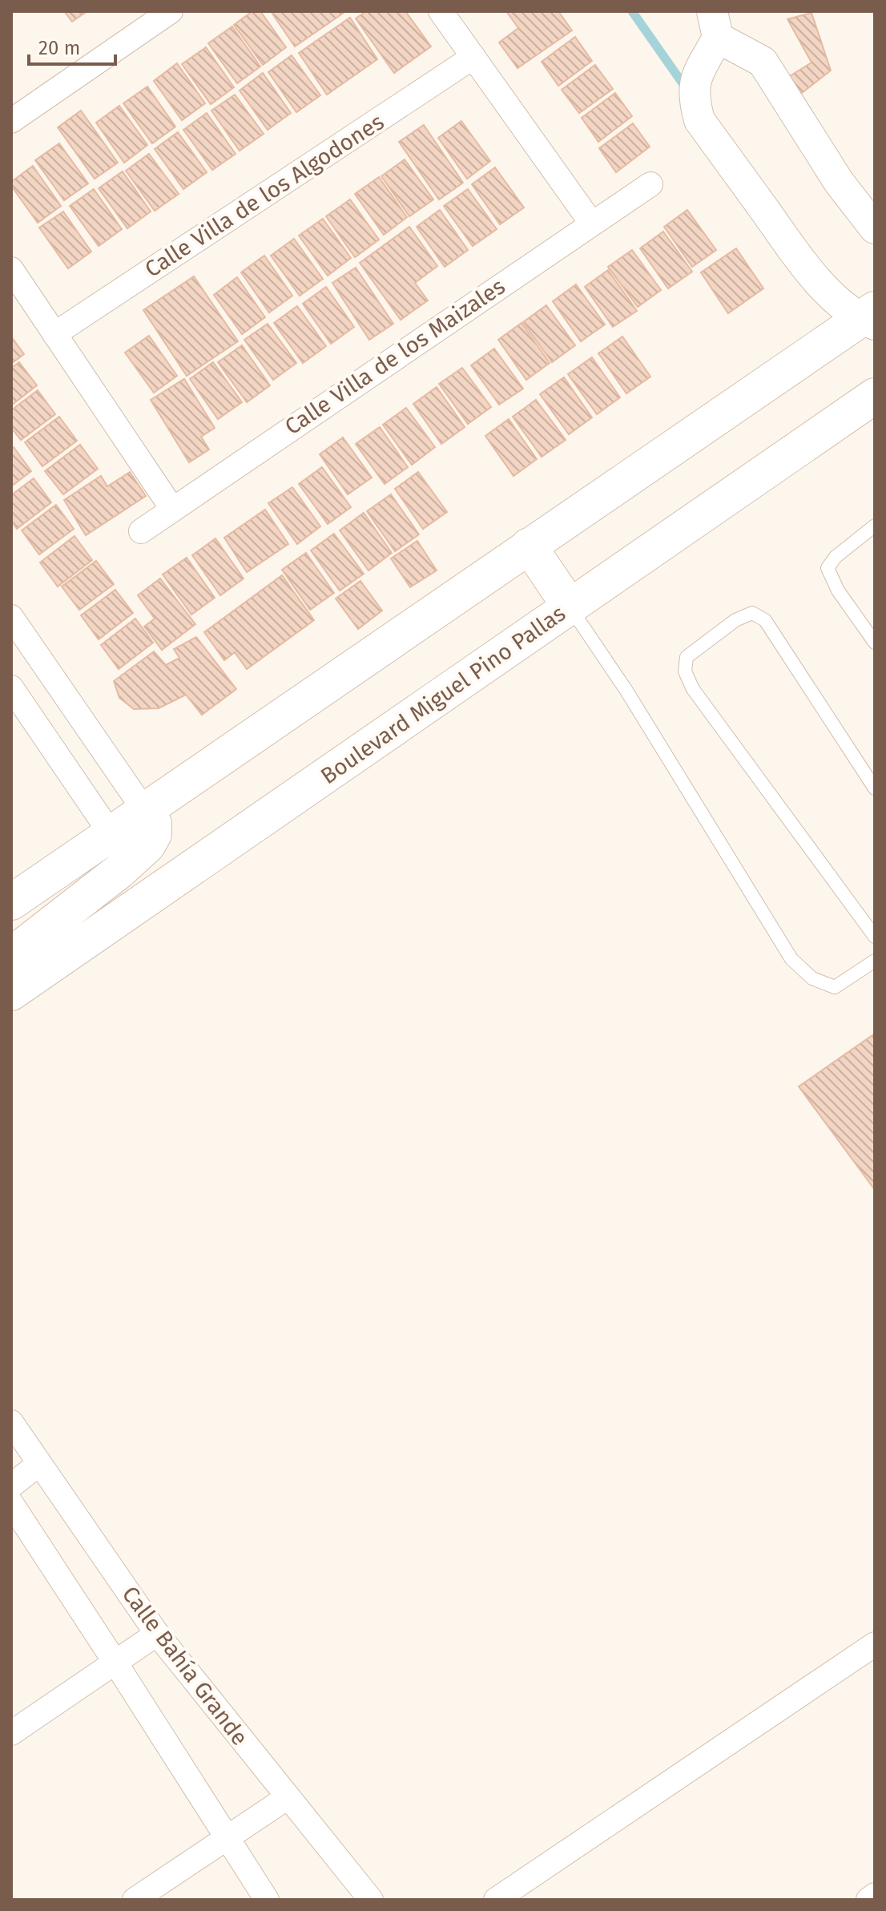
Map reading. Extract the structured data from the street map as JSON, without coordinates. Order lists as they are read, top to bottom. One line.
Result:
{"streets":{"main road":["Boulevard Miguel Pino Pallas"],"street":["Calle Villa de los Algodones","Calle Villa de los Maizales","Calle Bahía Grande"]},"scale_bar":"20 m"}
